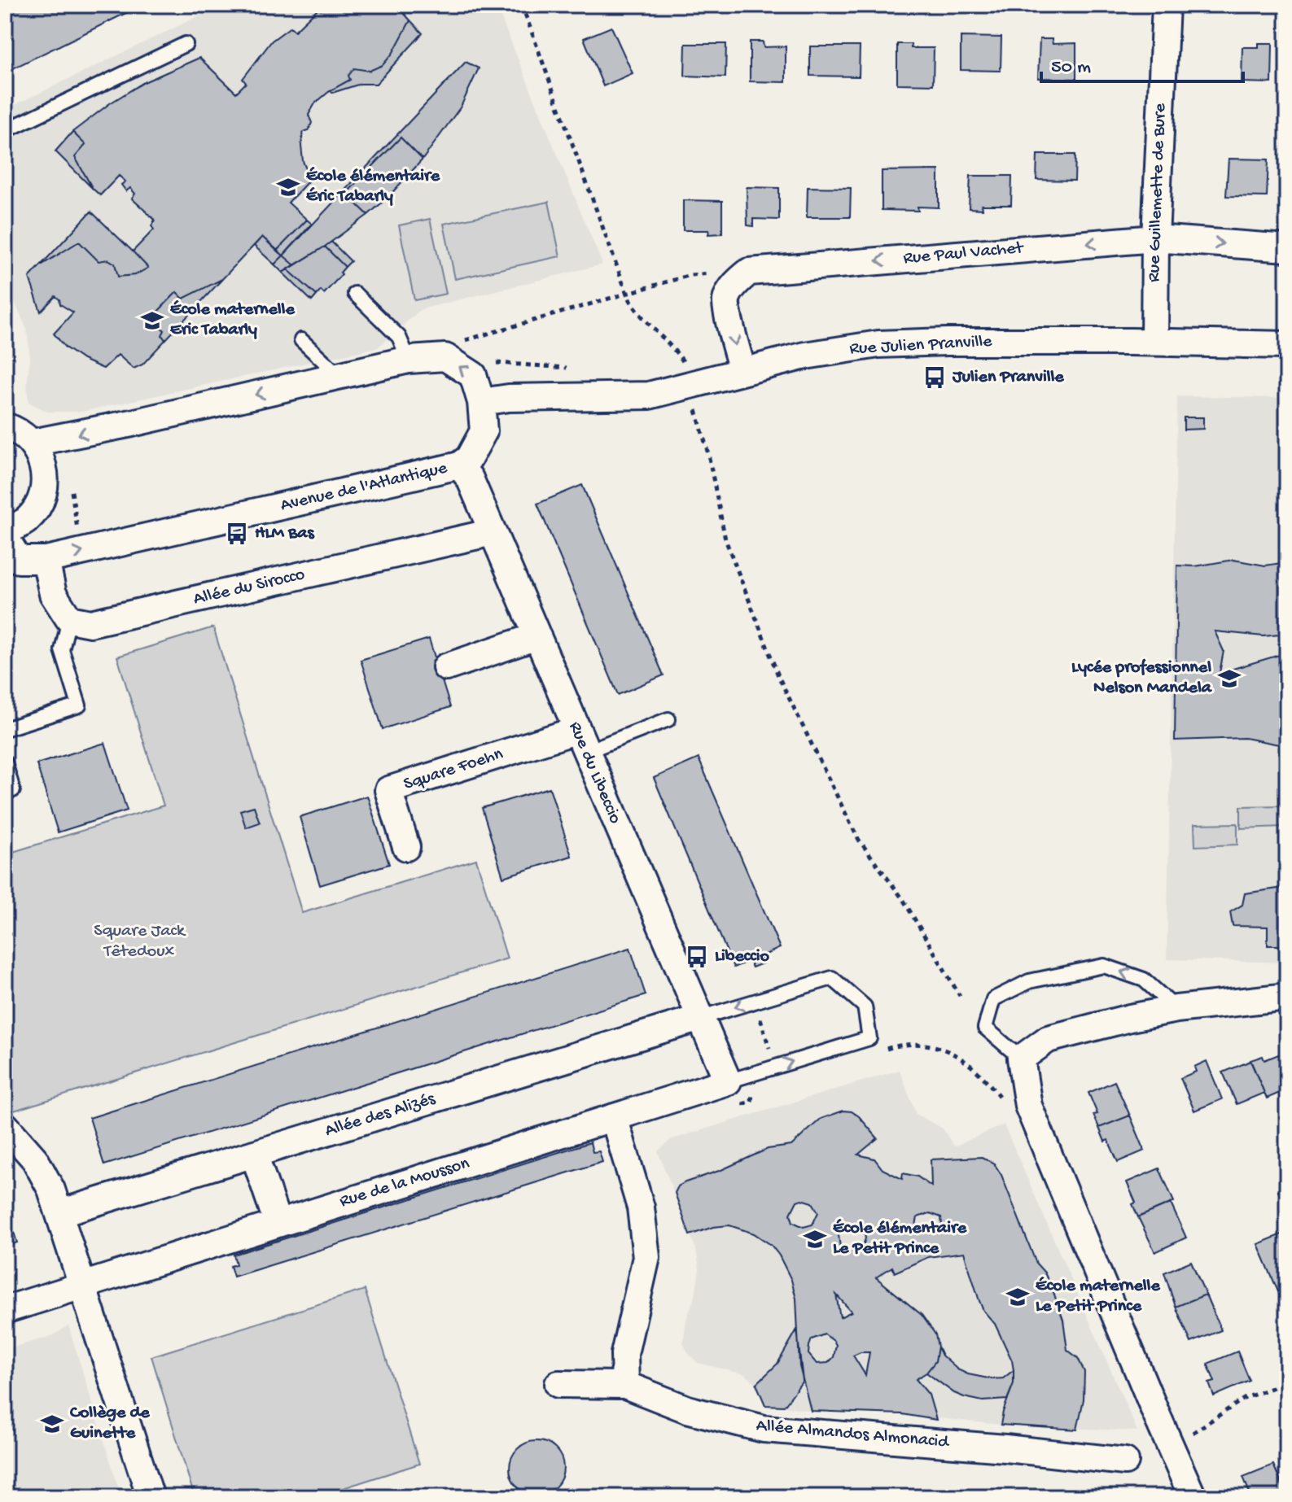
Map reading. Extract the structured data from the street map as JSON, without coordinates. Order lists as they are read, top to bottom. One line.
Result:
{"streets":{"street":["Rue Guillemette de Bure","Rue Paul Vachet","Rue Julien Pranville","Avenue de l'Atlantique","Allée du Sirocco","Square Foehn","Rue du Libeccio","Allée des Alizés","Rue de la Mousson","Allée Almandos Almonacid"]},"crossings":[["Rue Guillemette de Bure","Rue Paul Vachet"],["Rue Guillemette de Bure","Rue Julien Pranville"],["Rue Julien Pranville","Avenue de l'Atlantique"],["Avenue de l'Atlantique","Rue du Libeccio"],["Allée du Sirocco","Rue du Libeccio"],["Square Foehn","Rue du Libeccio"],["Rue du Libeccio","Allée des Alizés"],["Rue du Libeccio","Rue de la Mousson"]],"parks":["Square Jack Têtedoux"],"places":{"school or university":["École élémentaire Éric Tabarly","École maternelle Eric Tabarly","Lycée professionnel Nelson Mandela","École élémentaire Le Petit Prince","École maternelle Le Petit Prince","Collège de Guinette"],"bus stop":["Julien Pranville","HLM Bas","Libeccio"]},"scale_bar":"50 m"}
